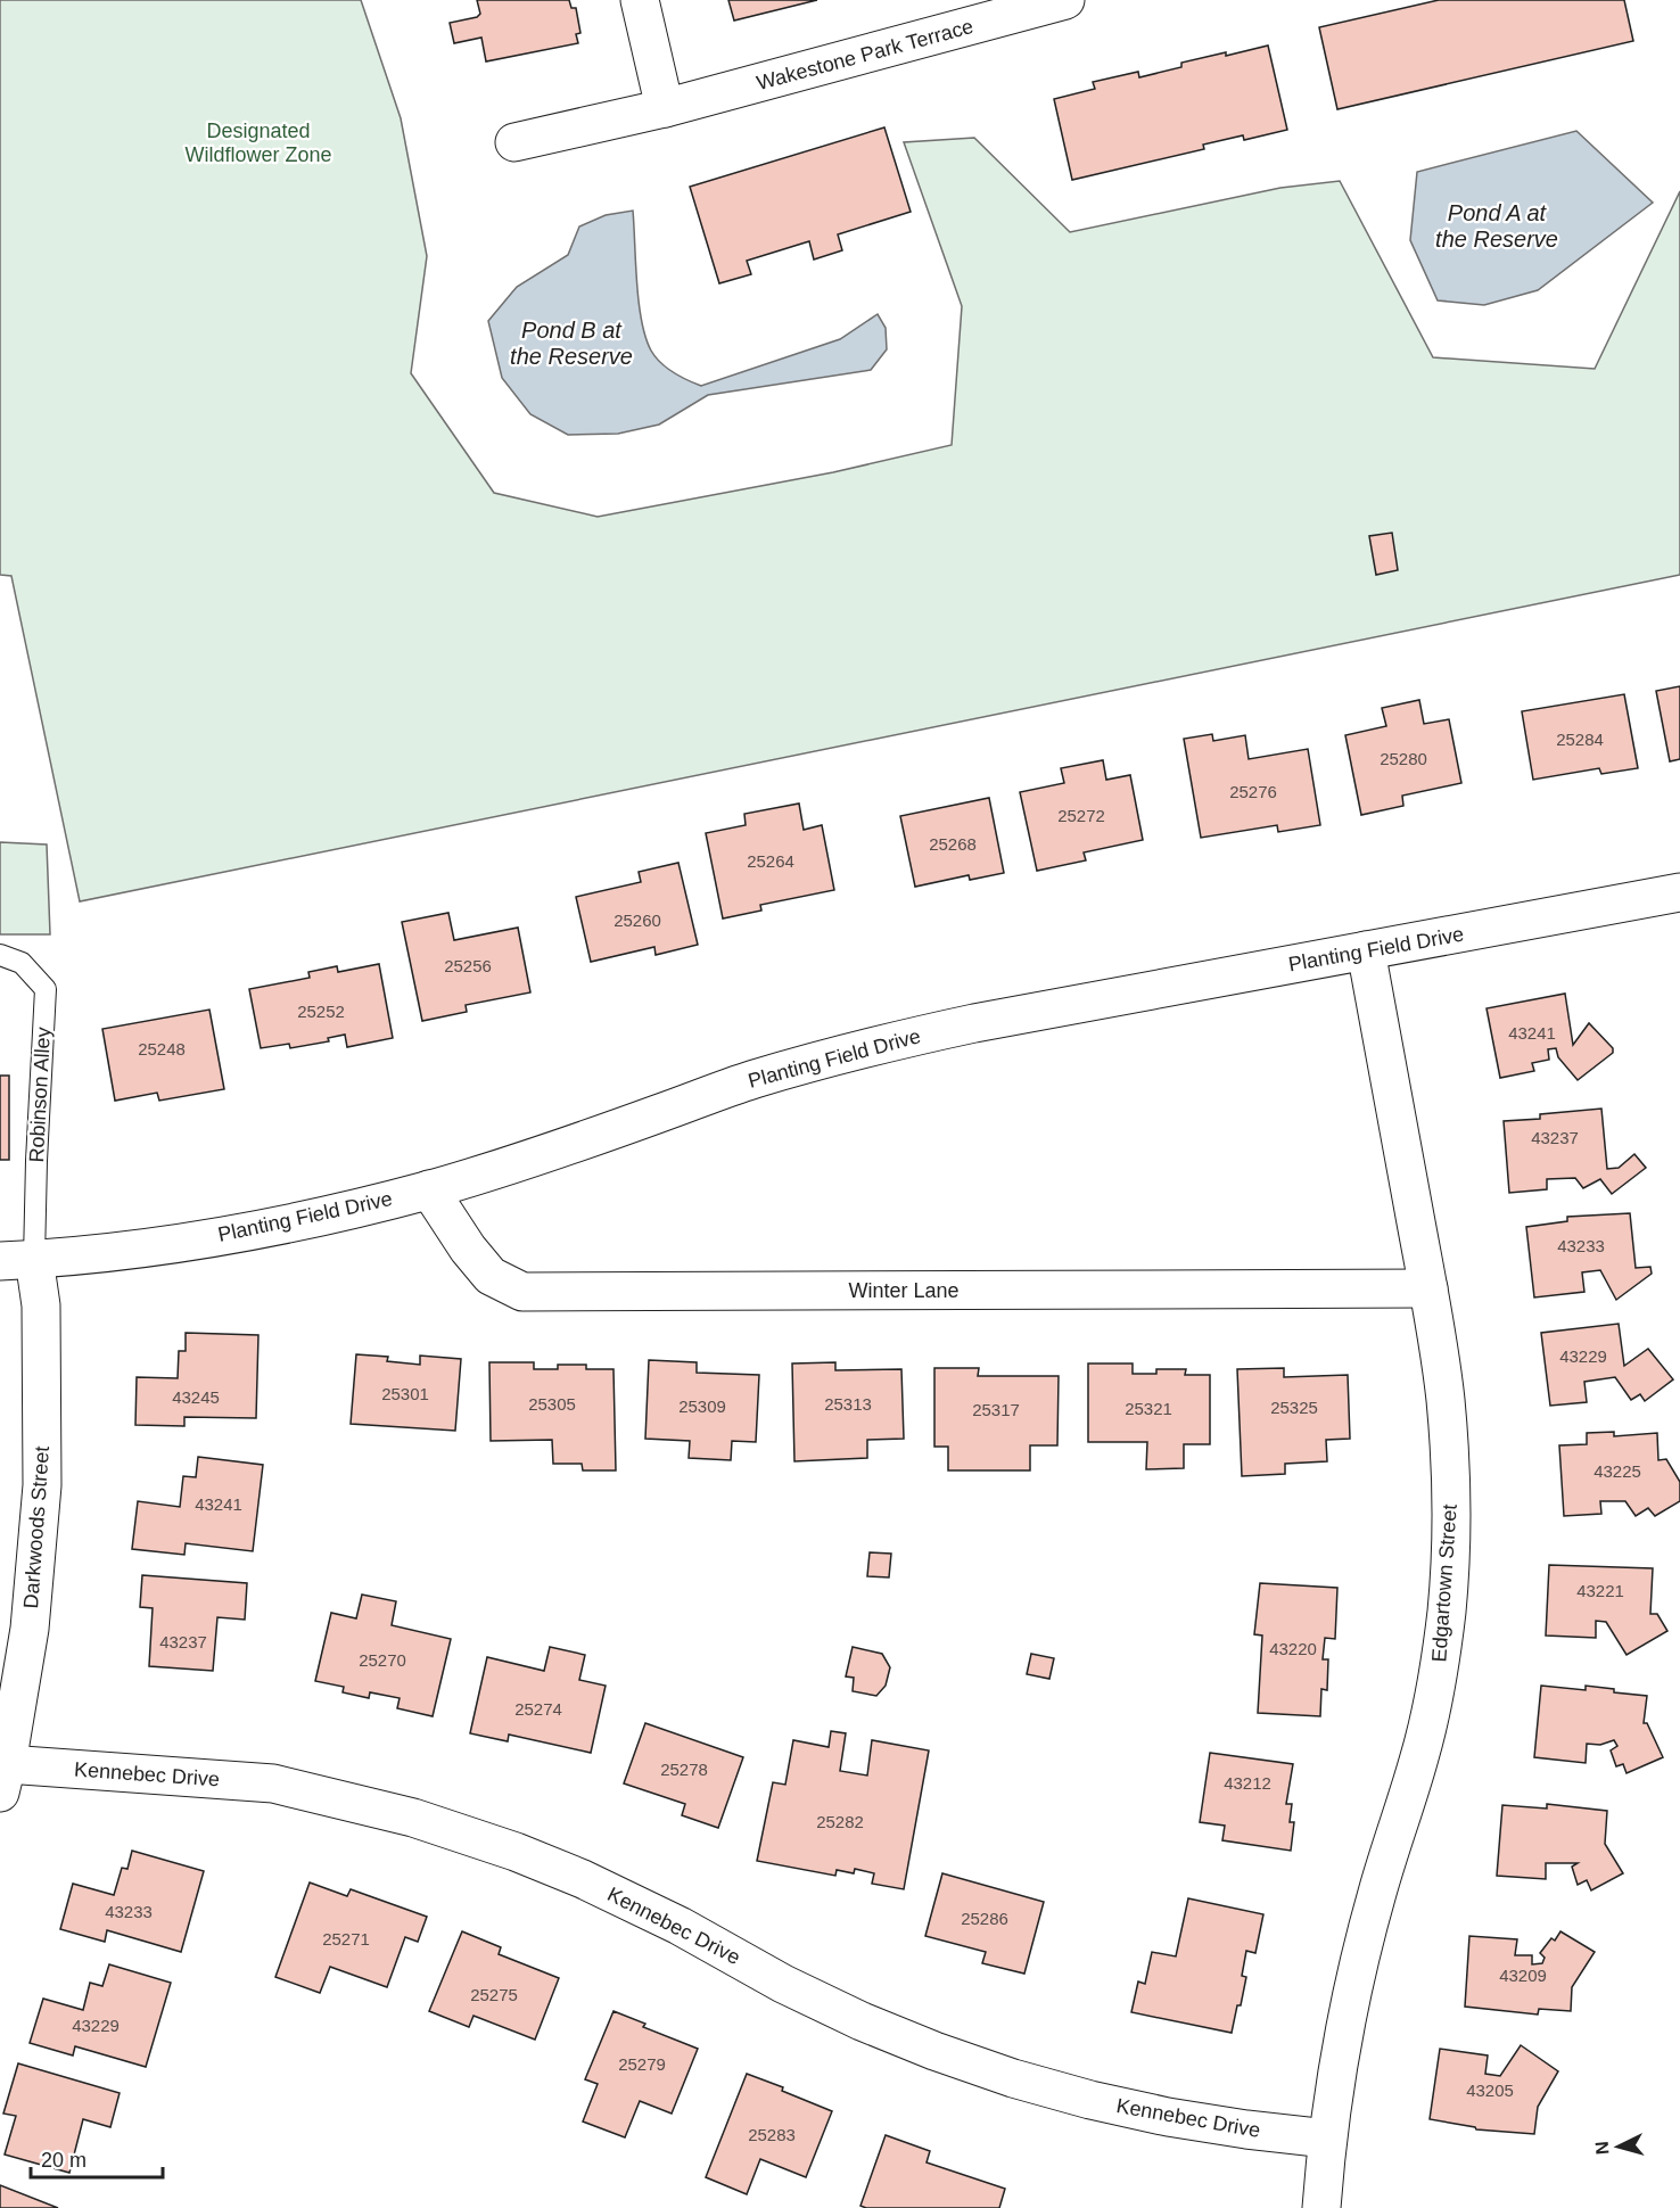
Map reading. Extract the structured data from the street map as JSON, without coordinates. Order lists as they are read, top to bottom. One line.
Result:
{"streets":{"street":["Wakestone Park Terrace","Planting Field Drive","Winter Lane","Darkwoods Street","Edgartown Street","Kennebec Drive"],"lane":["Robinson Alley"]},"crossings":[["Planting Field Drive","Robinson Alley"],["Planting Field Drive","Winter Lane"],["Planting Field Drive","Darkwoods Street"],["Planting Field Drive","Edgartown Street"],["Robinson Alley","Darkwoods Street"],["Winter Lane","Edgartown Street"],["Darkwoods Street","Kennebec Drive"],["Edgartown Street","Kennebec Drive"]],"water":["Pond A at the Reserve","Pond B at the Reserve"],"parks":["Designated Wildflower Zone"],"house_numbers":["25284","25280","25276","25272","25268","25264","25260","25256","25252","43241","25248","43237","43233","43229","25301","43245","25305","25313","25309","25325","25321","25317","43225","43241","43221","43237","43220","25270","25274","25278","43212","25282","43233","25286","25271","43209","25275","43229","25279","43205","25283"],"scale_bar":"20 m","north":"left"}
